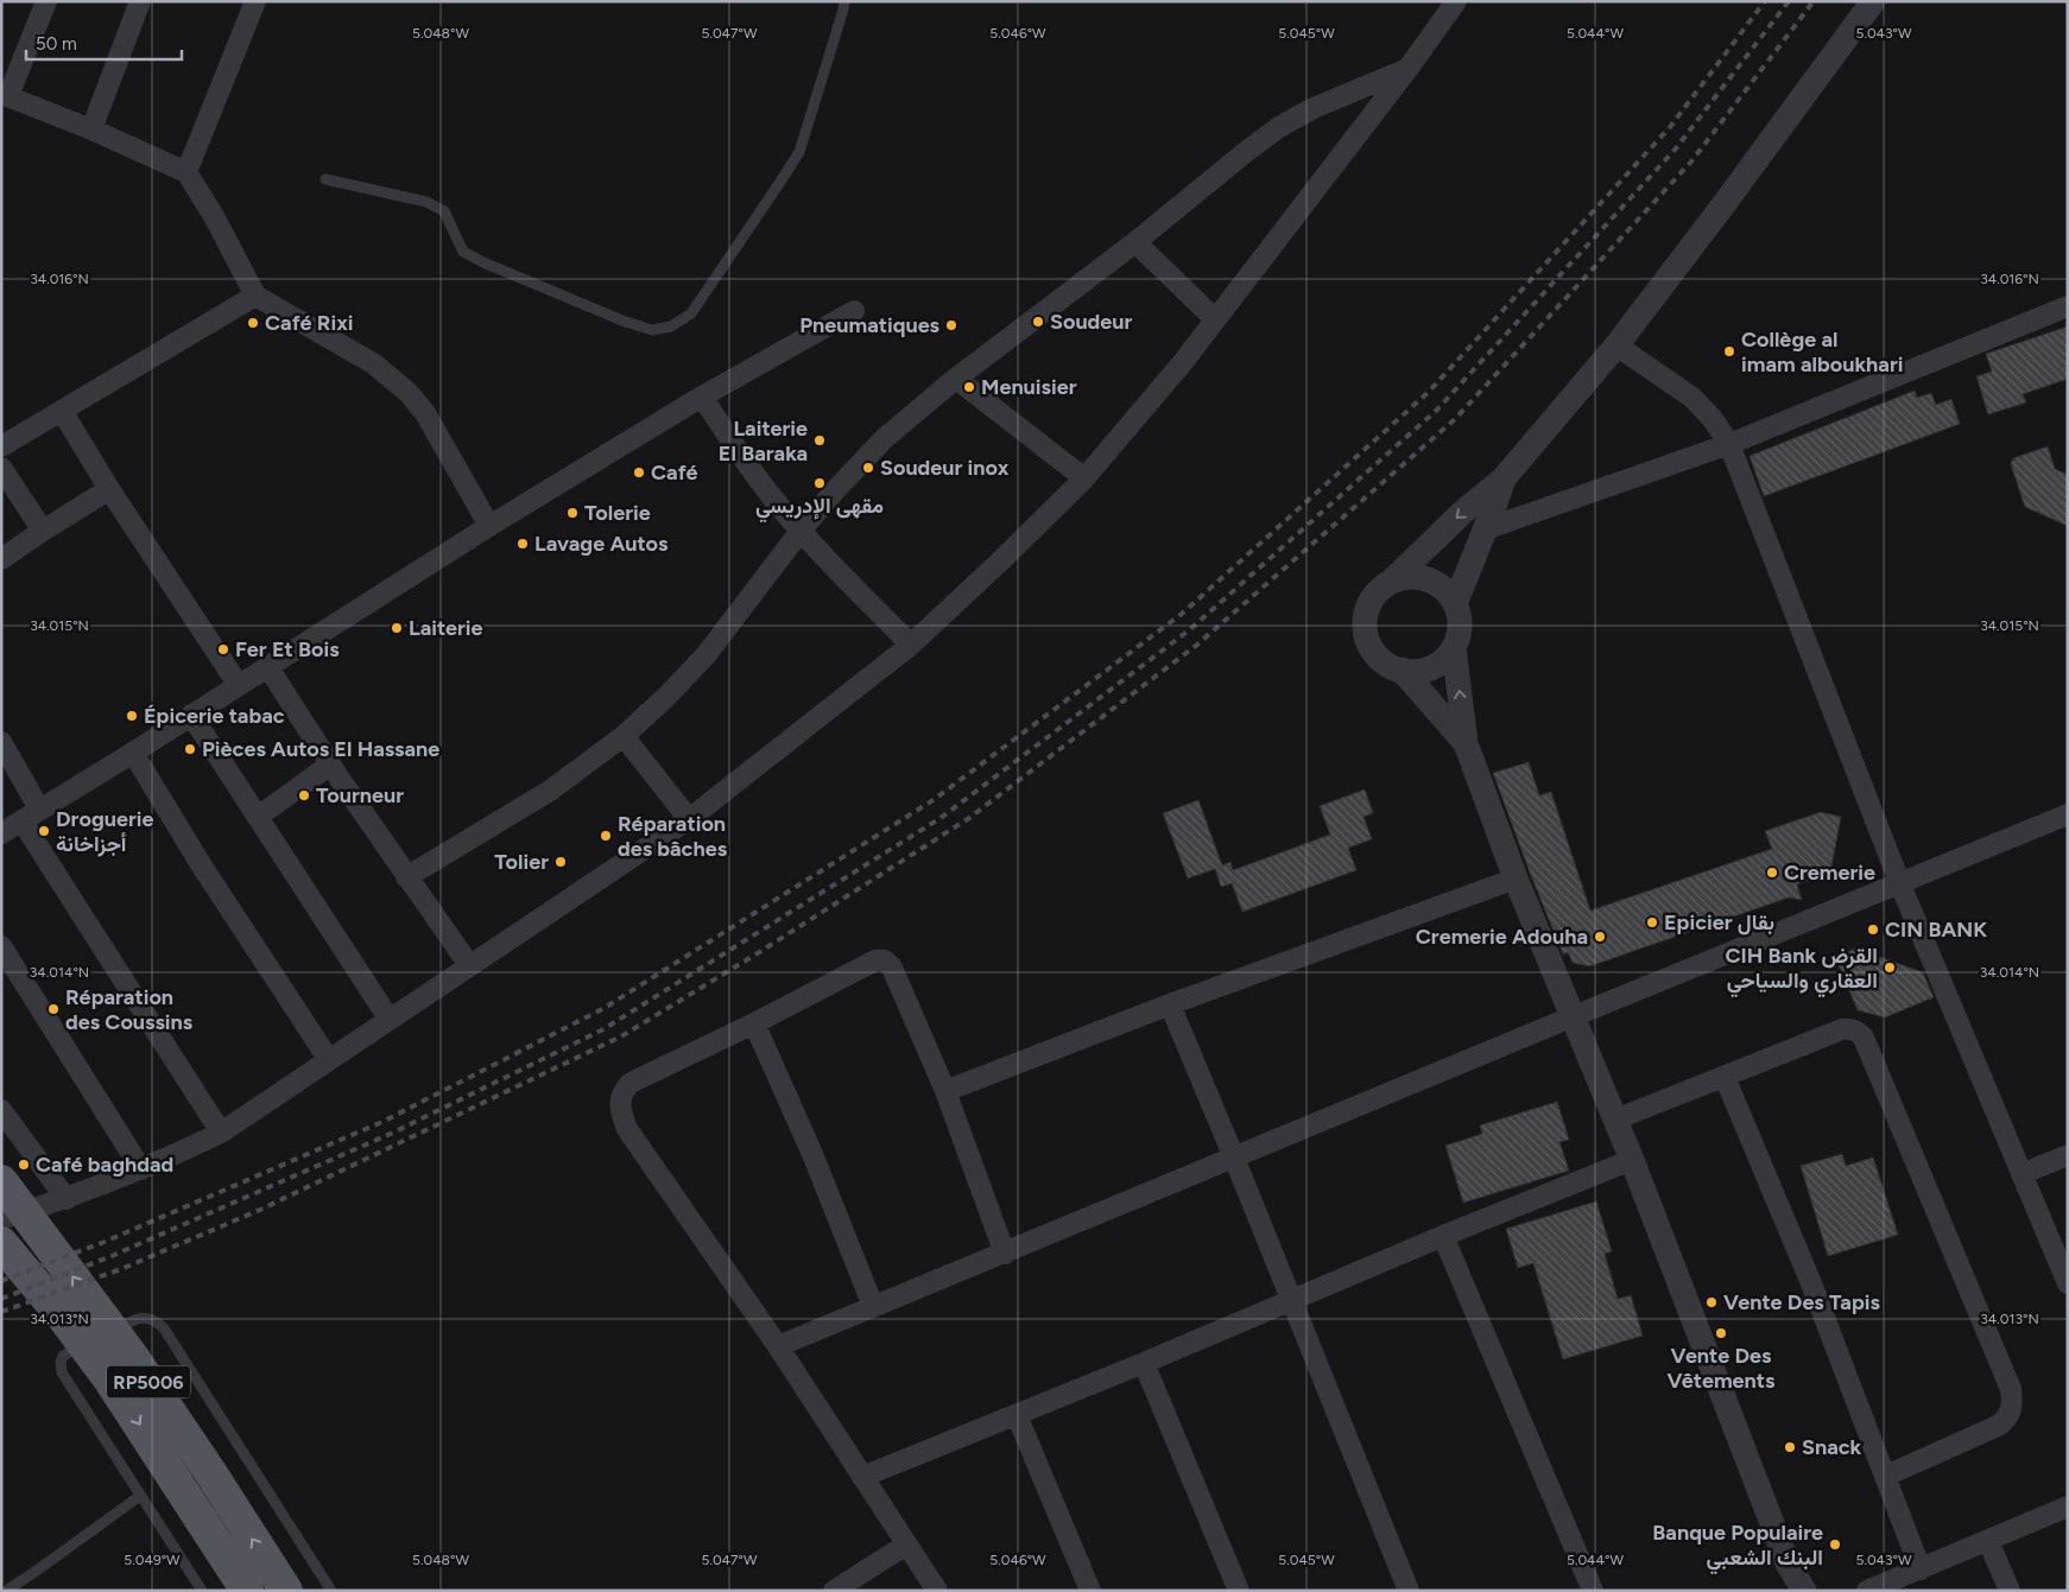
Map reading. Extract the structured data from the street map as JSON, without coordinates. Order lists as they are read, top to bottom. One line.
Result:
{"streets":{"main road":["RP5006"]},"places":["Soudeur","Café Rixi","Pneumatiques","Collège al imam alboukhari","Menuisier","Laiterie El Baraka","Soudeur inox","Café","مقهى الإدريسي","Tolerie","Lavage Autos","Laiterie","Fer Et Bois","Épicerie tabac","Pièces Autos El Hassane","Tourneur","Droguerie أجزاخانة","Réparation des bâches","Tolier","Cremerie","Epicier بقال","CIN BANK","Cremerie Adouha","CIH Bank القرض العقاري والسياحي","Réparation des Coussins","Café baghdad","Vente Des Tapis","Vente Des Vêtements","Snack","Banque Populaire البنك الشعبي"],"scale_bar":"50 m","coordinates":["5.048°W","5.047°W","5.046°W","5.045°W","5.044°W","5.043°W","34.016°N","34.015°N","34.014°N","34.013°N","5.049°W"]}
